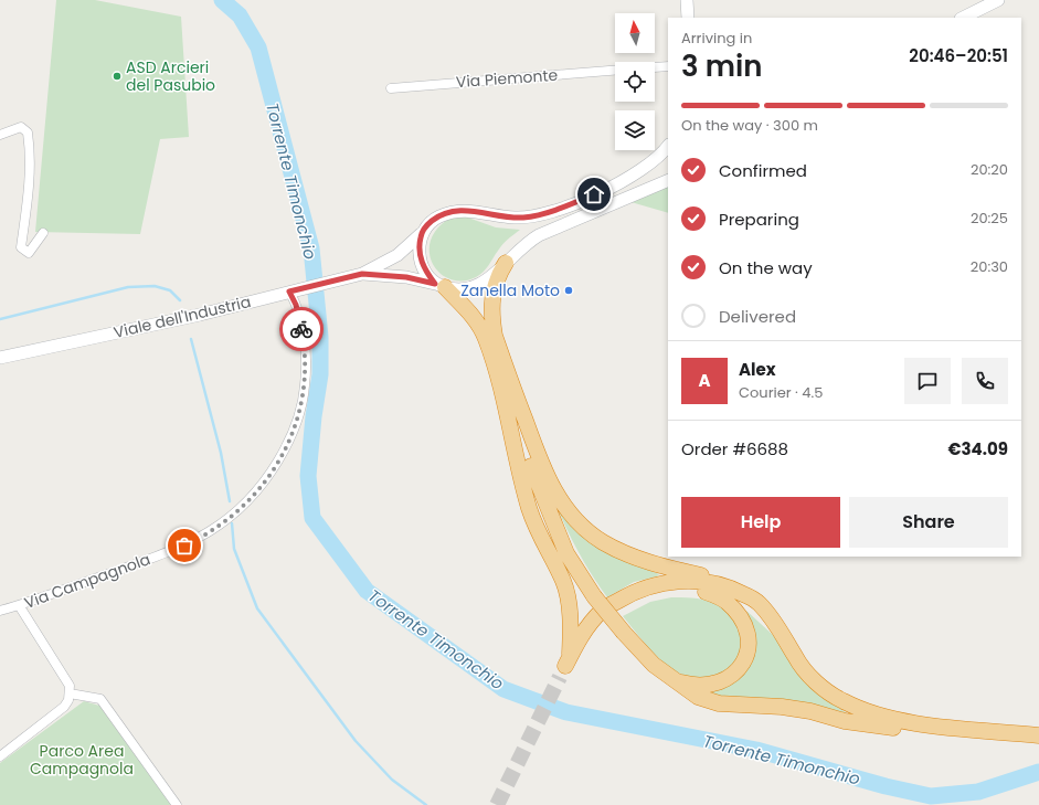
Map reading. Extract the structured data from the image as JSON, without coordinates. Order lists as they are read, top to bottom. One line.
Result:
{"streets":{"main road":["Viale dell'Industria"],"street":["Via Piemonte","Via Campagnola"]},"crossings":[["Viale dell'Industria","Via Campagnola"]],"water":["Torrente Timonchio"],"parks":["Parco Area Campagnola"],"places":["ASD Arcieri del Pasubio","Zanella Moto"],"north":"top","page":{"heading":["3 min","Arriving in","20:46–20:51"],"panel":["Alex","Courier · 4.5","Order #6688","€34.09"],"bar":"On the way · 300 m","list":[["Confirmed","20:20"],["Preparing","20:25"],["On the way","20:30"],"Delivered"],"round":"A","buttons":["Help","Share"]}}
